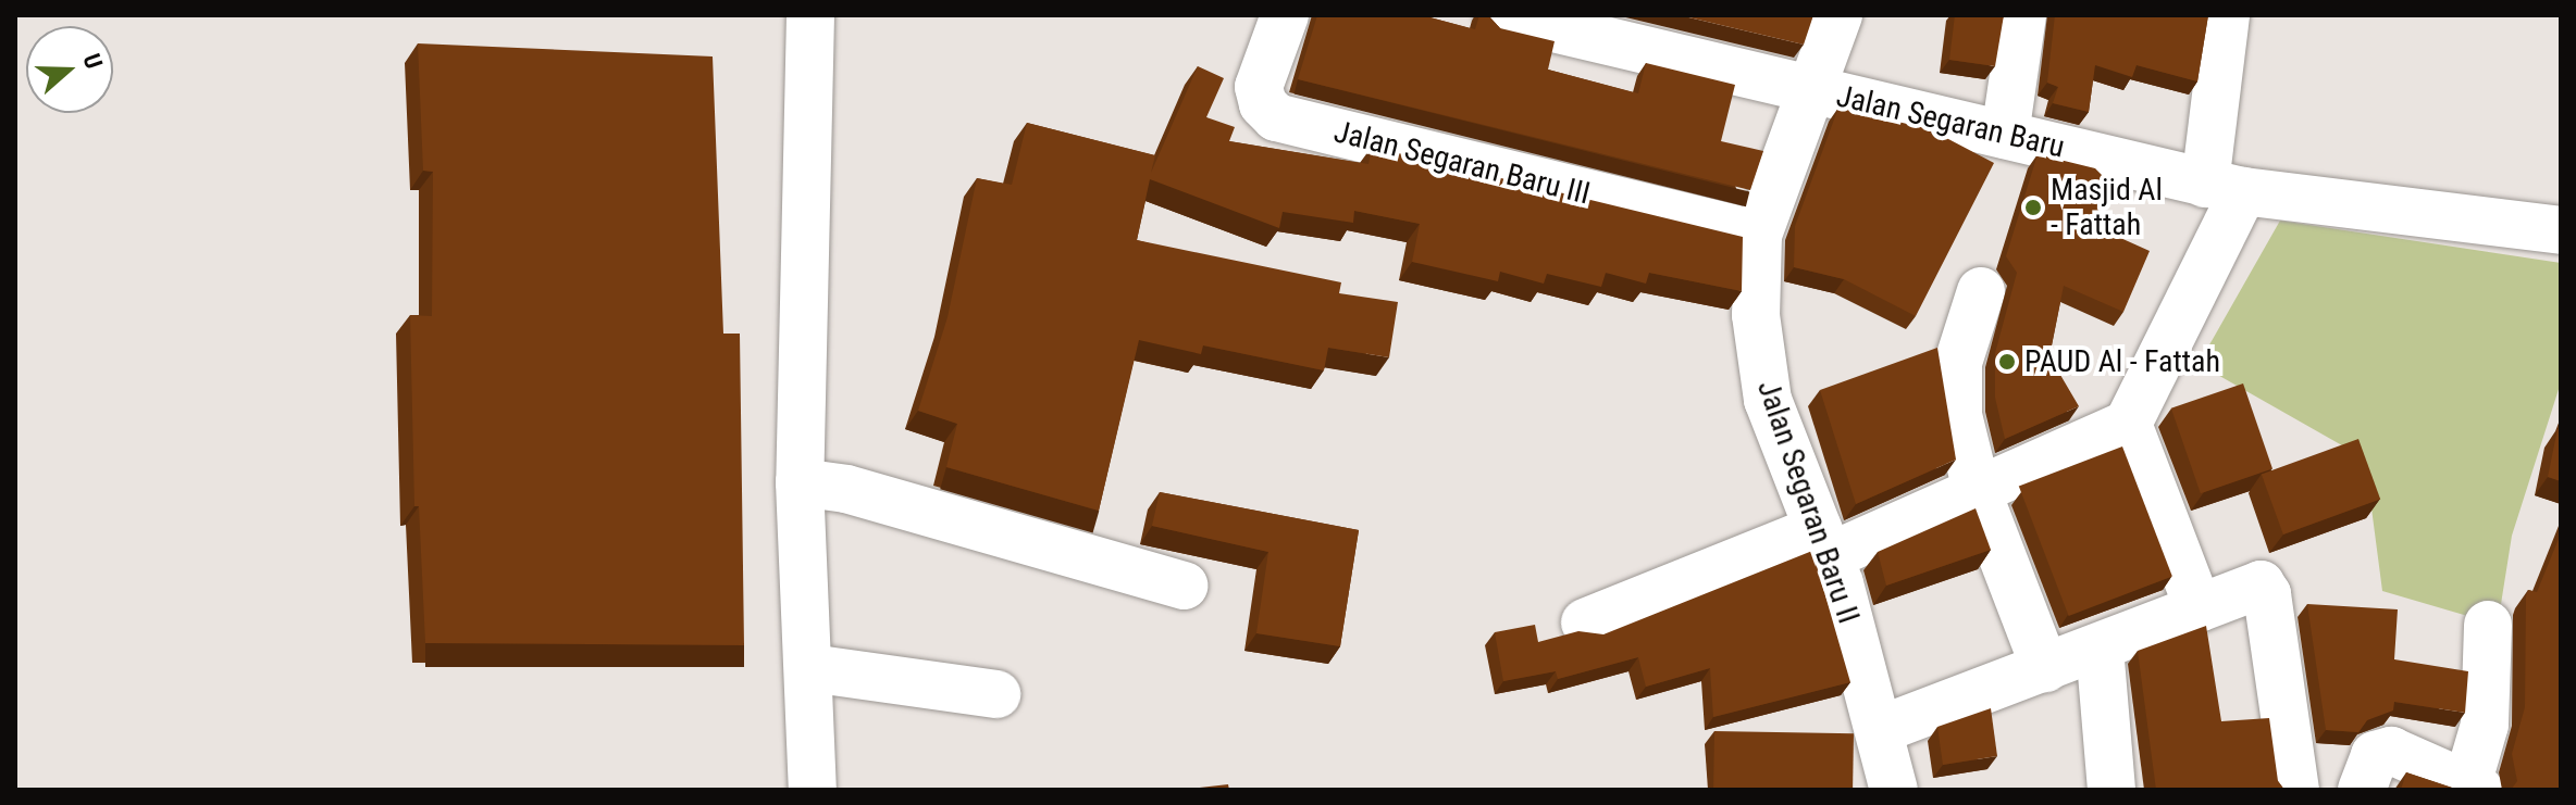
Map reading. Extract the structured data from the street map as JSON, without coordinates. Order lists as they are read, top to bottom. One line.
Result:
{"streets":{"street":["Jalan Segaran Baru","Jalan Segaran Baru III","Jalan Segaran Baru II"]},"crossings":[["Jalan Segaran Baru","Jalan Segaran Baru II"],["Jalan Segaran Baru III","Jalan Segaran Baru II"]],"places":["Masjid Al - Fattah","PAUD Al - Fattah"],"north":"right"}
